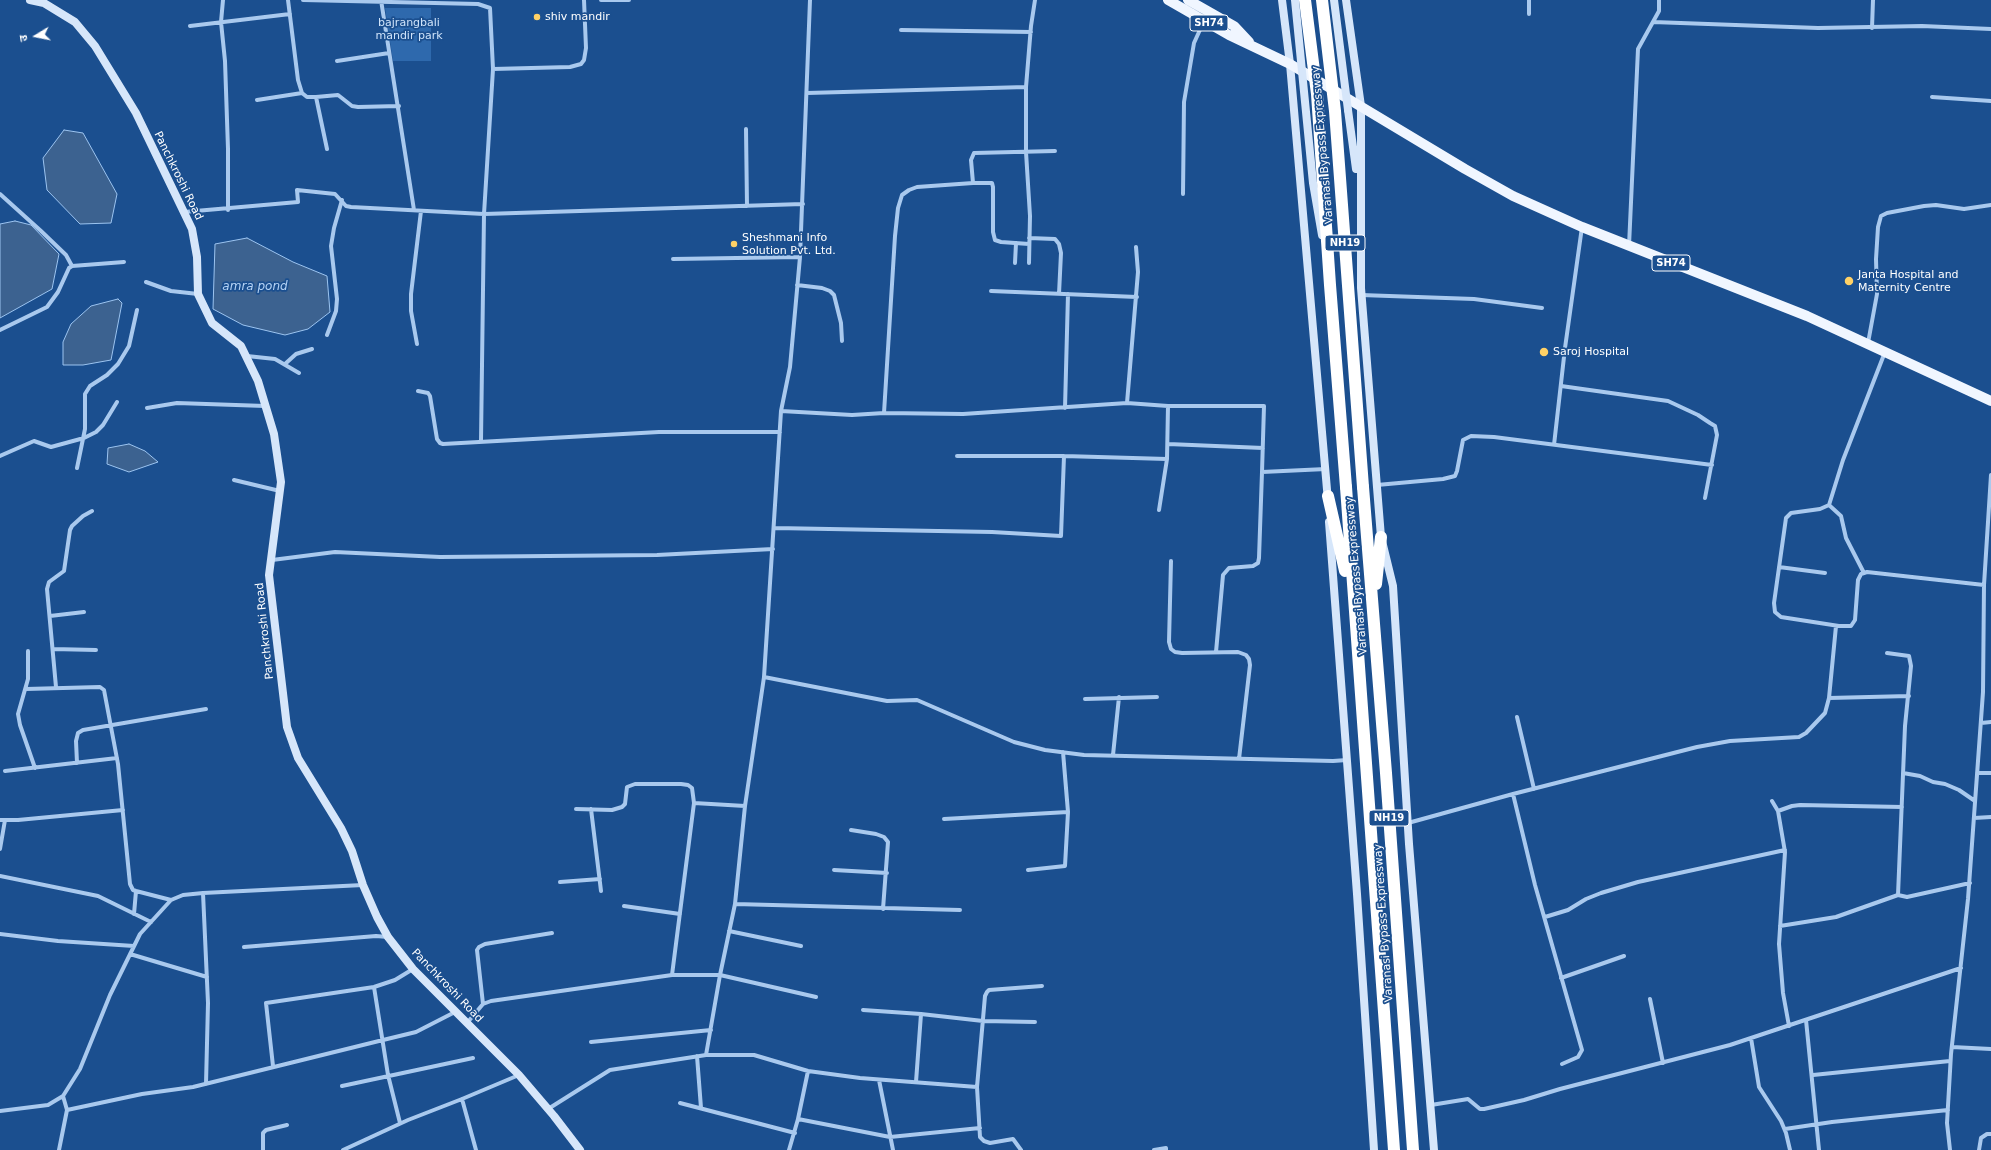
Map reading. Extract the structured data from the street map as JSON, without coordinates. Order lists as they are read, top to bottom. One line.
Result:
{"streets":{"highway":["Varanasi Bypass Expressway","NH19"],"main road":["SH74"],"street":["Panchkroshi Road"]},"water":["amra pond"],"parks":["bajrangbali mandir park"],"places":["shiv mandir","Sheshmani Info Solution Pvt. Ltd.","Janta Hospital and Maternity Centre","Saroj Hospital"],"north":"left"}
